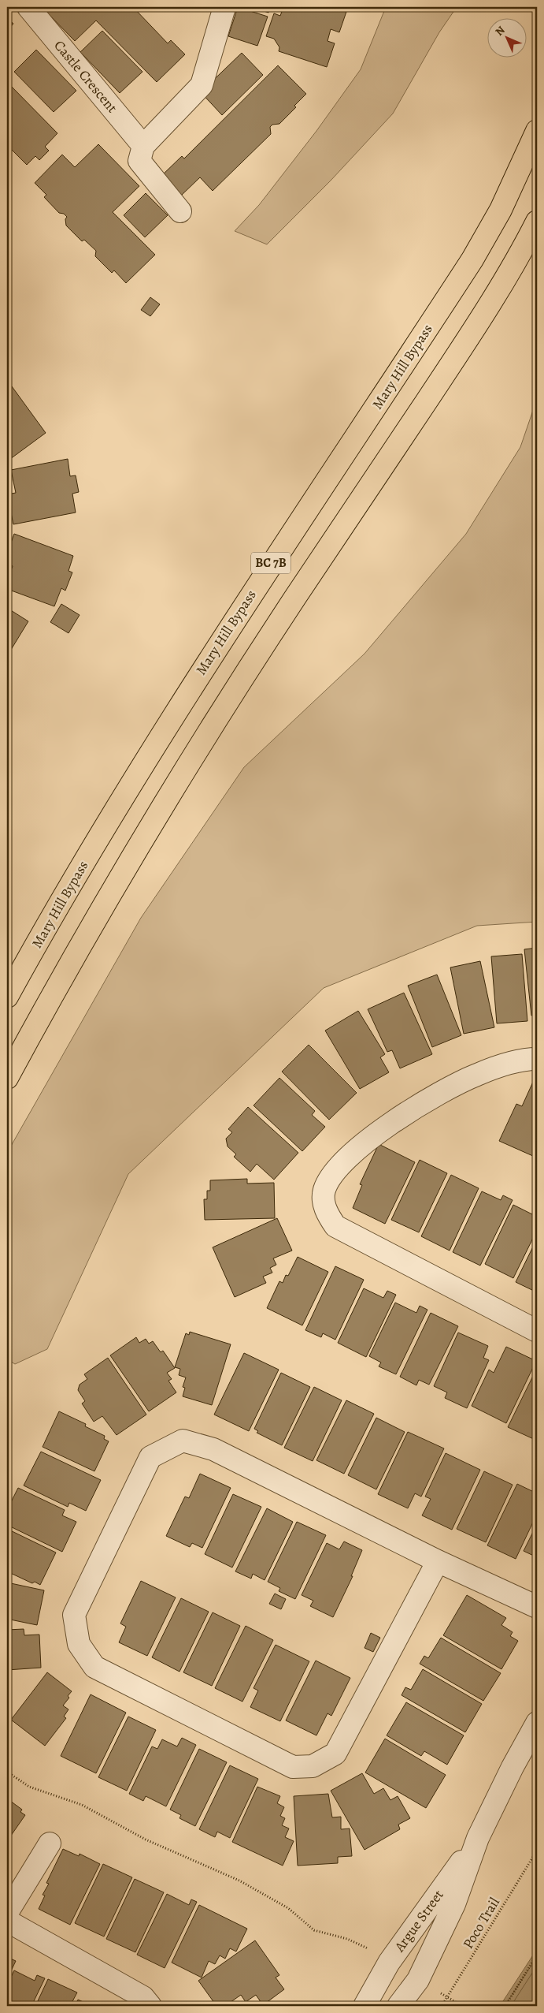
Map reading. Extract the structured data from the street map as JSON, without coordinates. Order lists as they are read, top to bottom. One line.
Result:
{"streets":{"highway":["Mary Hill Bypass","BC 7B"],"street":["Castle Crescent","Argue Street"],"path":["Poco Trail"]},"north":"top left"}
